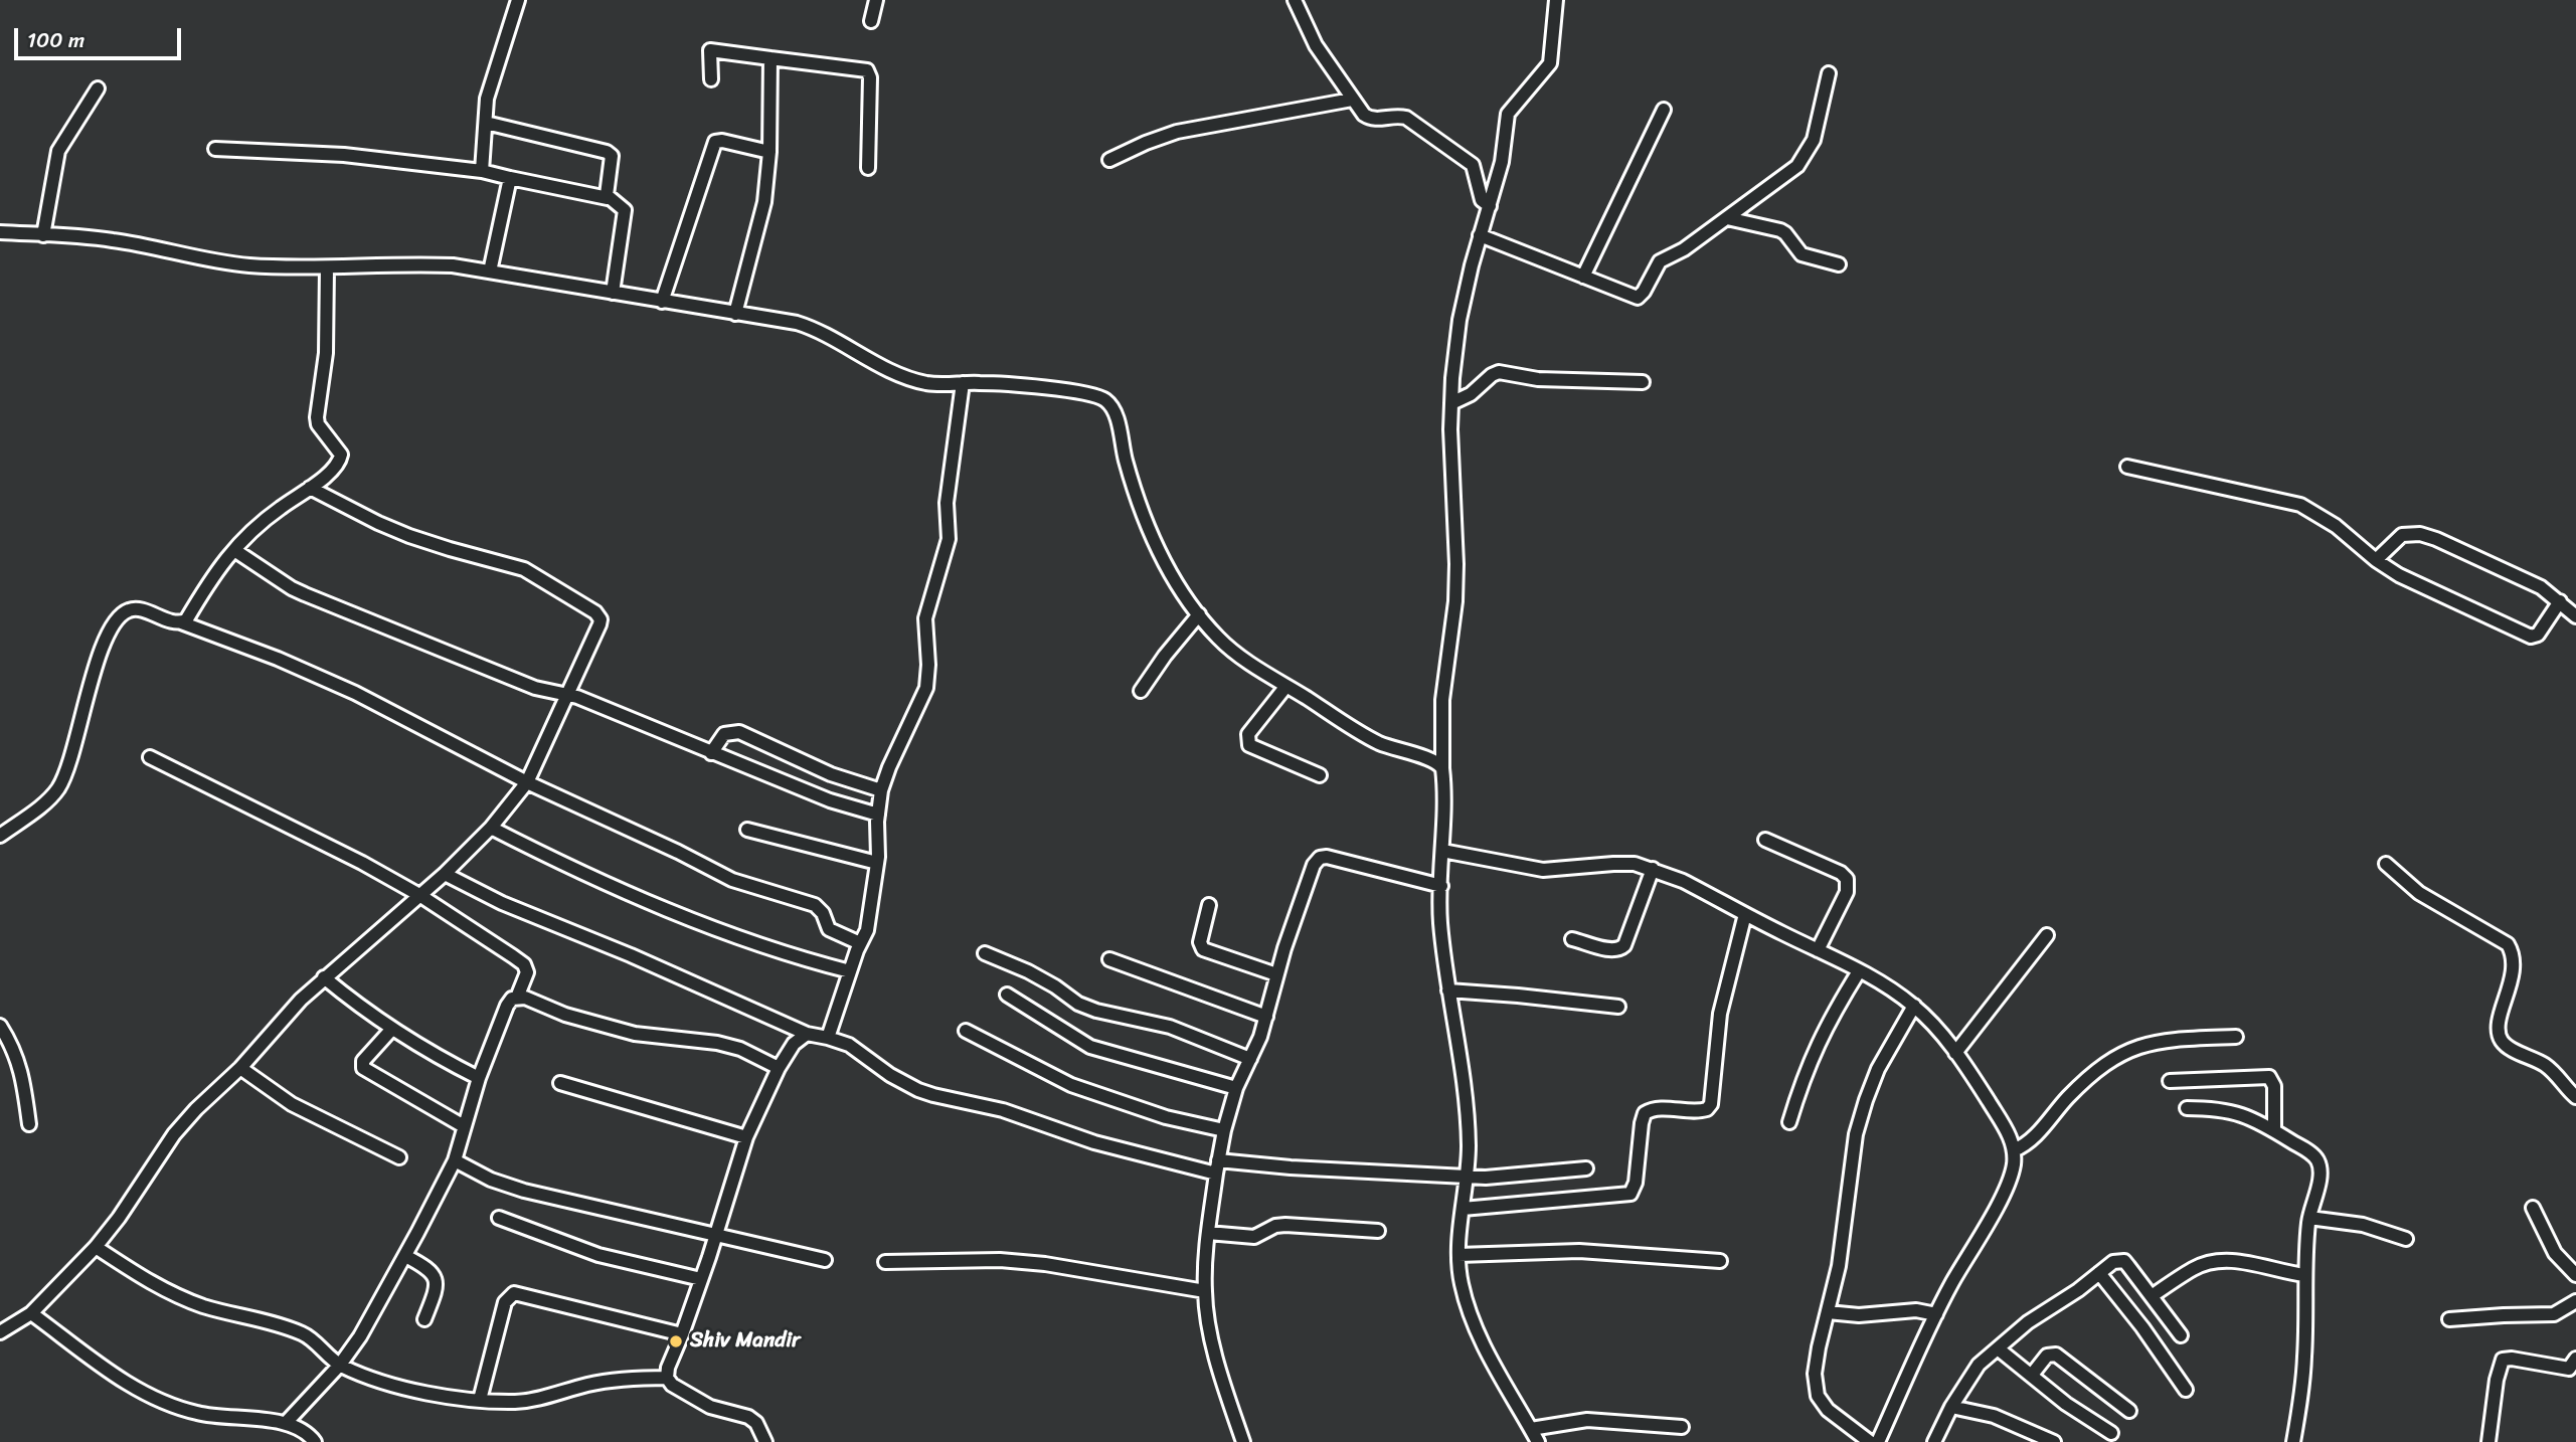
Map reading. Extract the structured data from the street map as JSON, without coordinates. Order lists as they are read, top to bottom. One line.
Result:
{"places":["Shiv Mandir"],"scale_bar":"100 m"}
